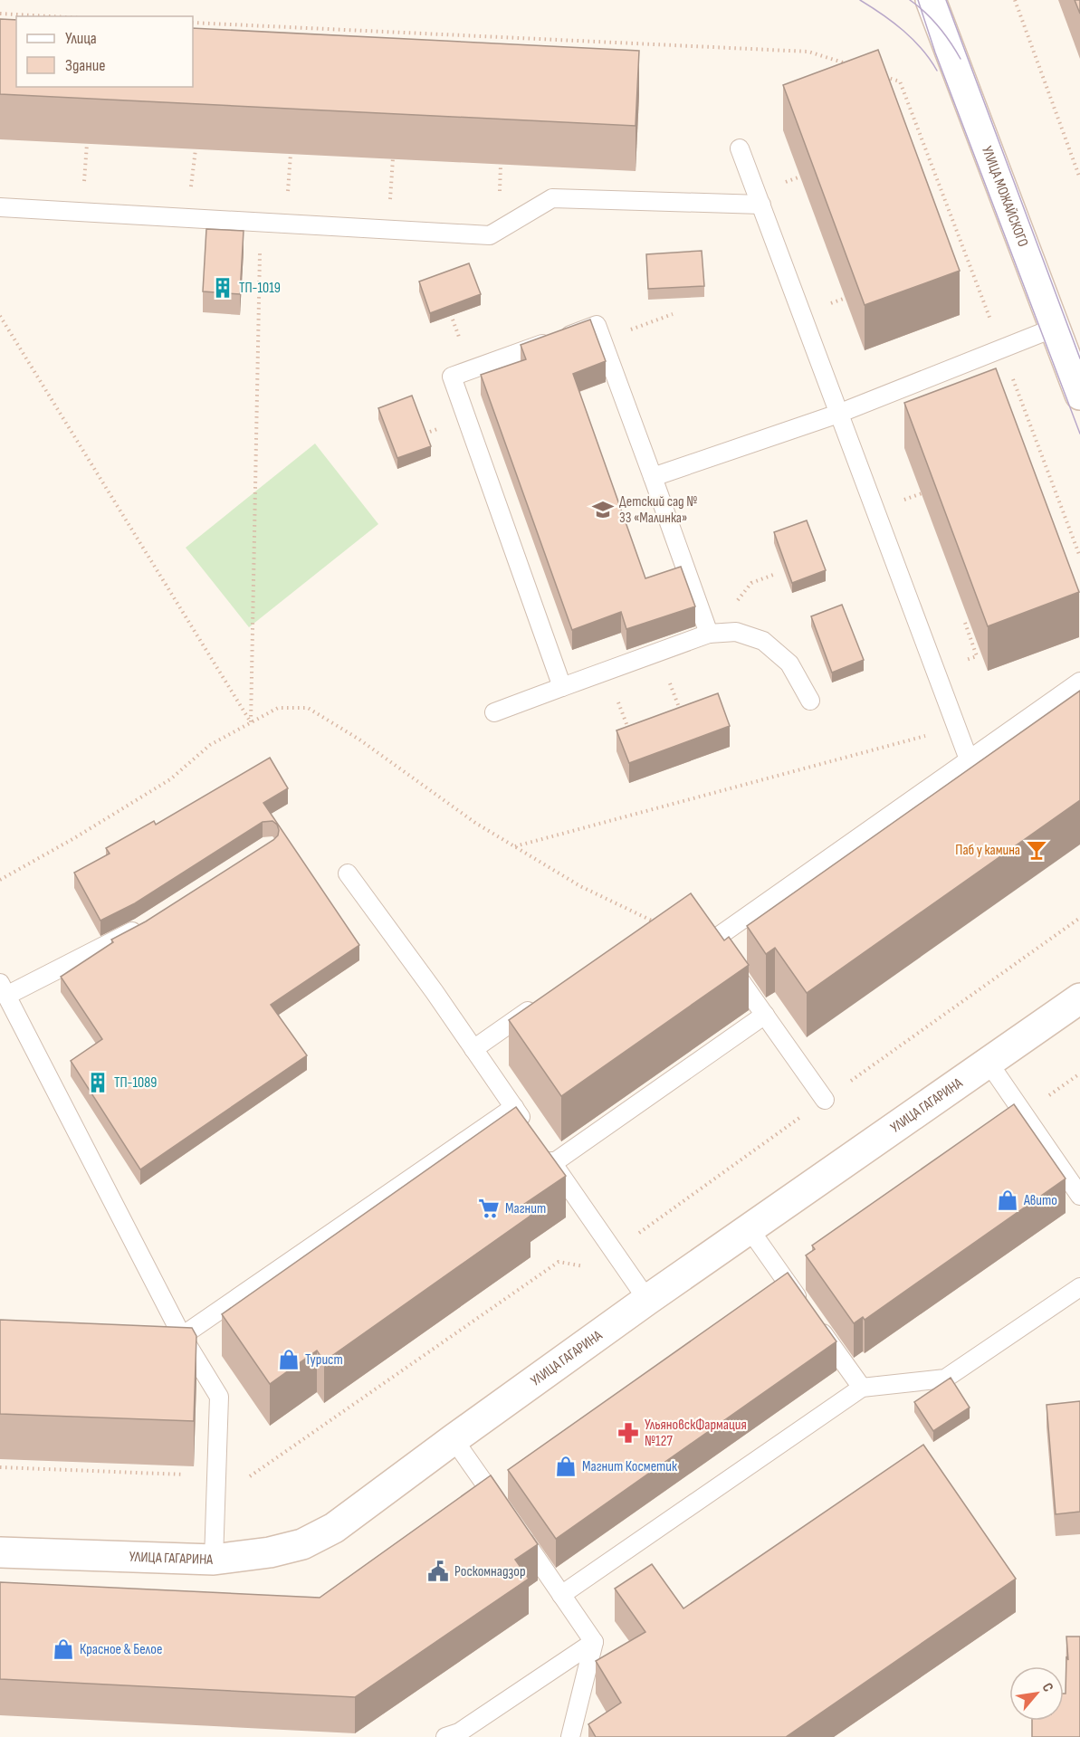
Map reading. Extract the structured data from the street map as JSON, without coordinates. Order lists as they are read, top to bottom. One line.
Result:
{"streets":{"main road":["УЛИЦА МОЖАЙСКОГО","УЛИЦА ГАГАРИНА"]},"places":{"building":["ТП-1019","ТП-1089"],"school or university":["Детский сад № 33 «Малинка»"],"bar":["Паб у камина"],"shop":["Авито","Турист","Магнит Косметик","Красное & Белое"],"supermarket":["Магнит"],"pharmacy":["УльяновскФармация №127"],"public building":["Роскомнадзор"]},"legend":["Улица","Здание"],"north":"top right"}
